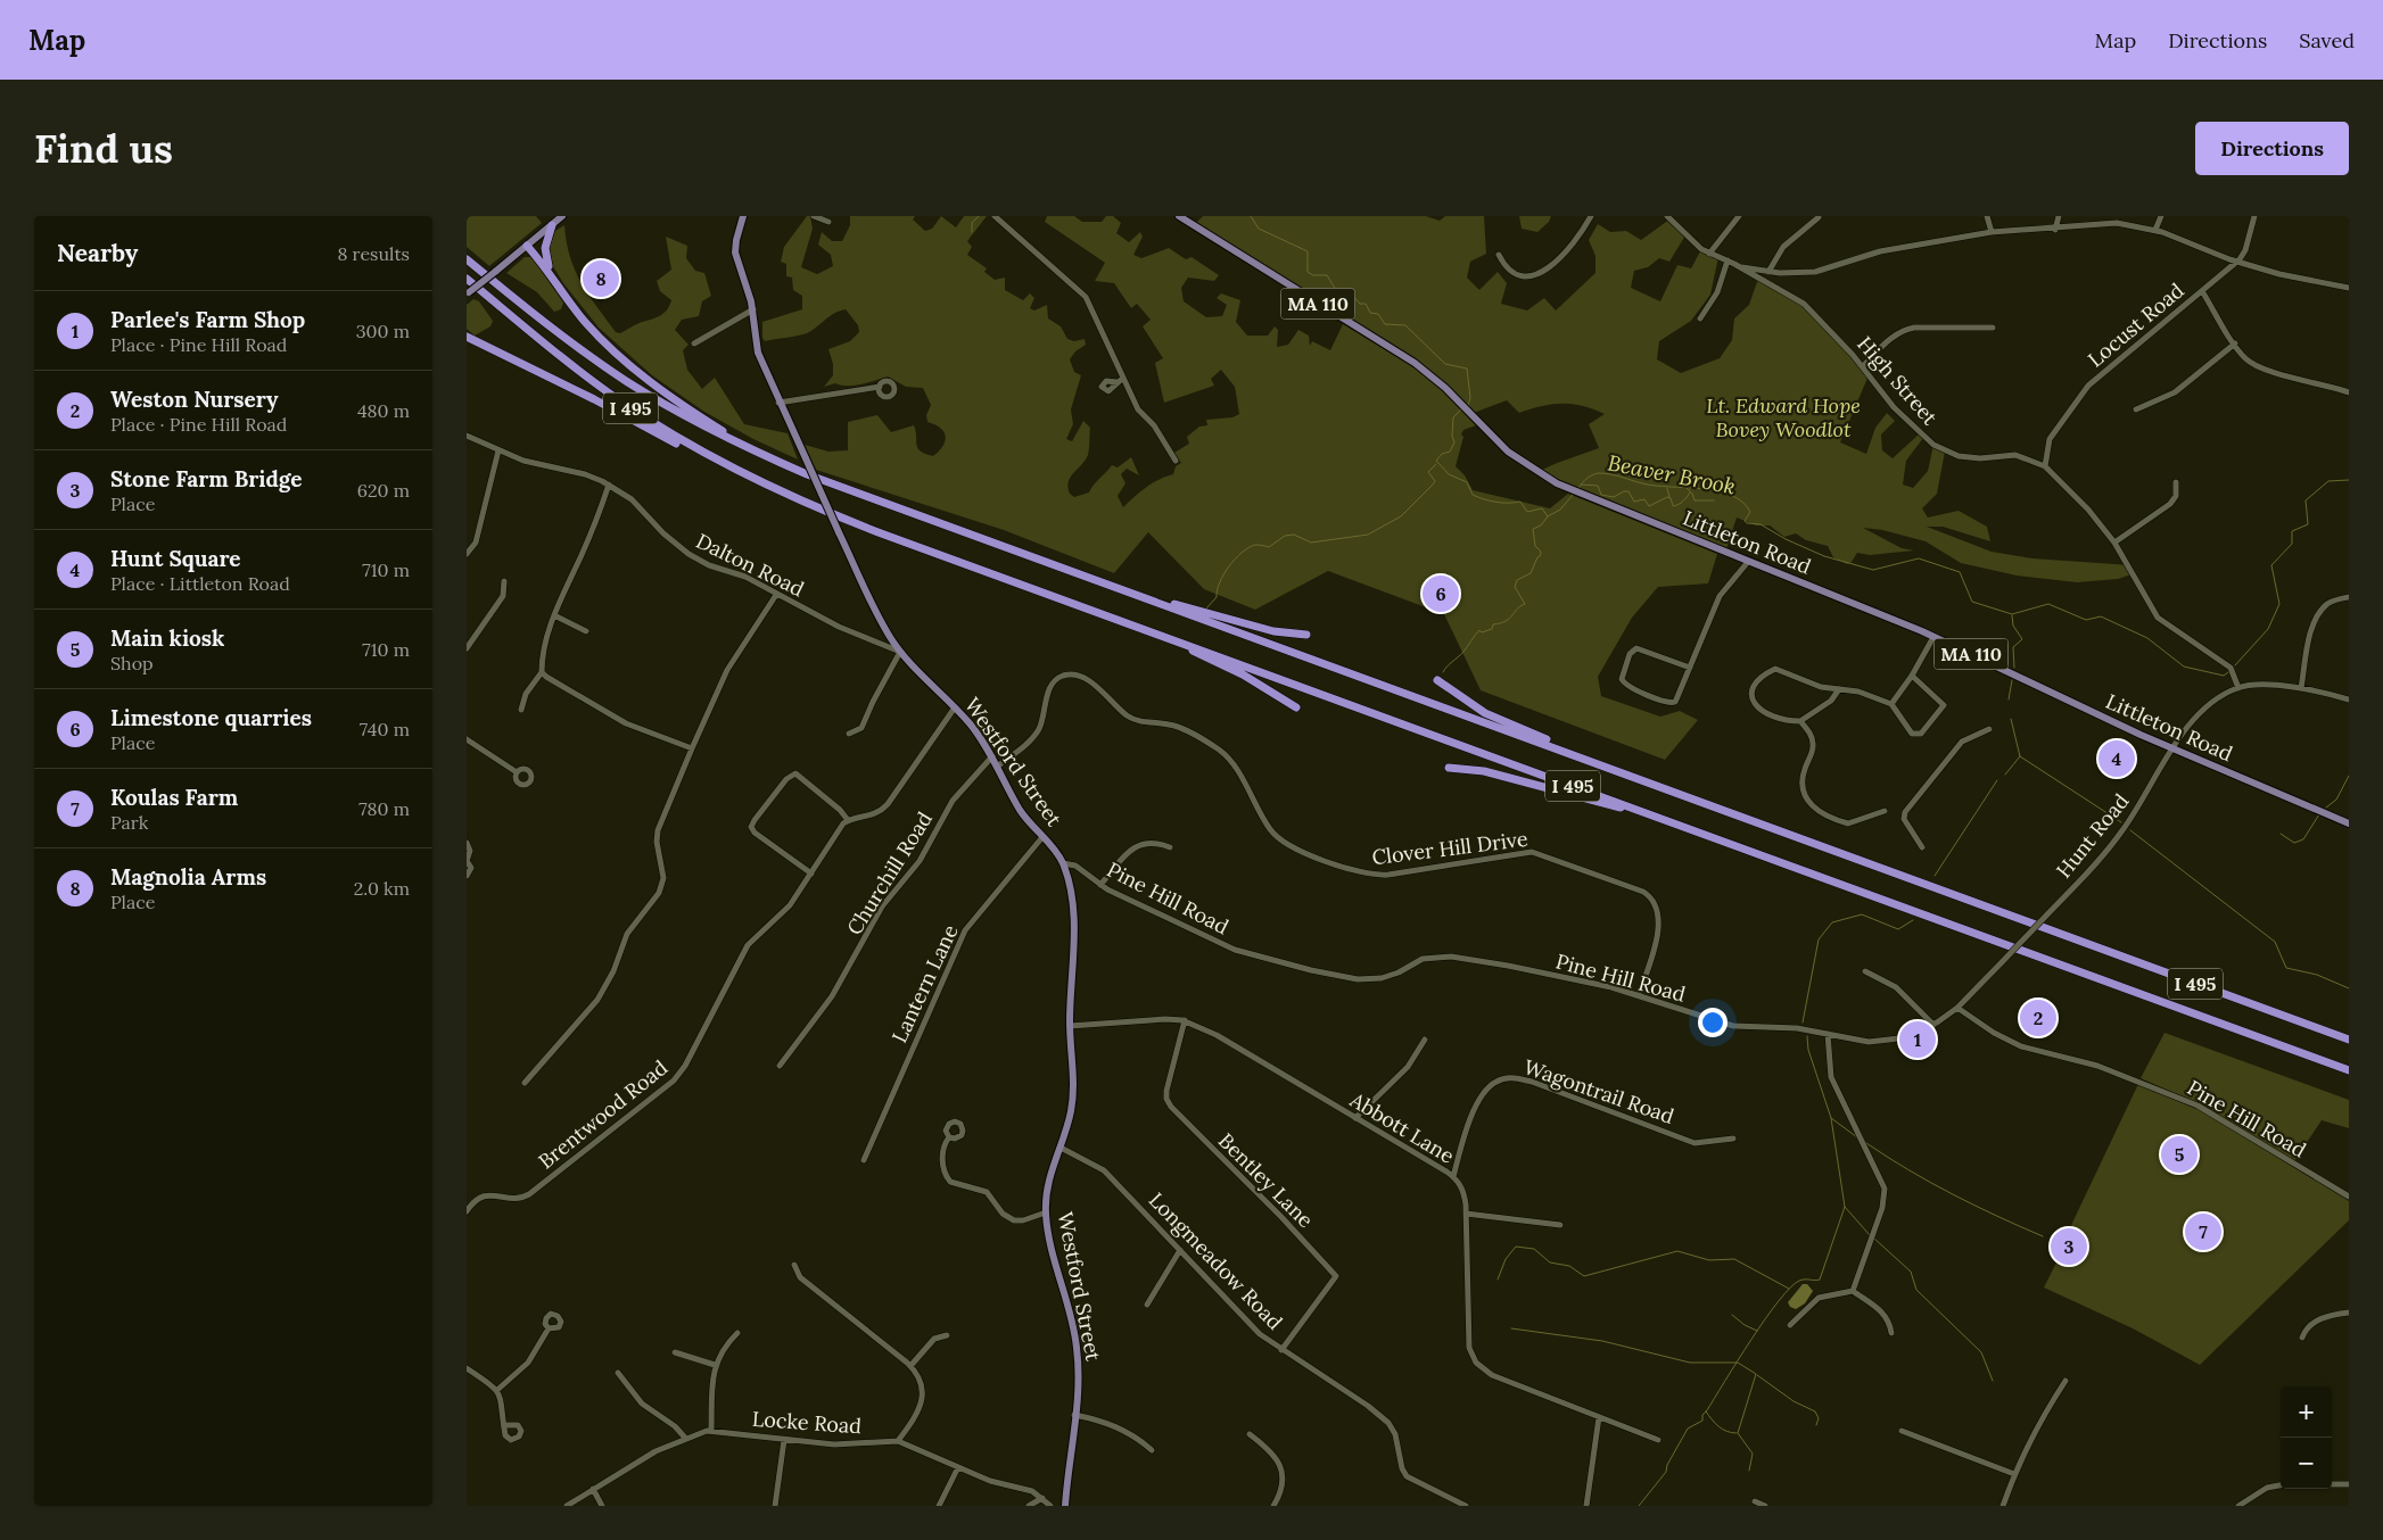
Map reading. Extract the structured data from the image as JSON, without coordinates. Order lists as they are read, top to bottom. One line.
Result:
{"streets":{"highway":["I 495"],"main road":["MA 110","Littleton Road","Westford Street"],"street":["Locust Road","High Street","Dalton Road","Hunt Road","Clover Hill Drive","Churchill Road","Pine Hill Road","Lantern Lane","Wagontrail Road","Brentwood Road","Abbott Lane","Bentley Lane","Longmeadow Road","Locke Road"]},"crossings":[["Locust Road","High Street"],["High Street","Hunt Road"],["Littleton Road","Hunt Road"],["Dalton Road","Westford Street"],["Westford Street","Clover Hill Drive"],["Westford Street","Churchill Road"],["Westford Street","Pine Hill Road"],["Westford Street","Lantern Lane"],["Westford Street","Abbott Lane"],["Westford Street","Longmeadow Road"],["Hunt Road","Pine Hill Road"],["Clover Hill Drive","Pine Hill Road"],["Wagontrail Road","Abbott Lane"],["Abbott Lane","Bentley Lane"],["Bentley Lane","Longmeadow Road"]],"water":["Beaver Brook"],"parks":["Lt. Edward Hope Bovey Woodlot"],"page":{"header":"Map","nav":["Map","Directions","Saved"],"buttons":"Directions","title":"Find us","heading":["Nearby","8 results"],"pins":["8","6","4","2","1","5","7","3"],"list":[{"mark":"1","name":"Parlee's Farm Shop","note":"Place · Pine Hill Road","value":"300 m"},{"mark":"2","name":"Weston Nursery","note":"Place · Pine Hill Road","value":"480 m"},{"mark":"3","name":"Stone Farm Bridge","note":"Place","value":"620 m"},{"mark":"4","name":"Hunt Square","note":"Place · Littleton Road","value":"710 m"},{"mark":"5","name":"Main kiosk","note":"Shop","value":"710 m"},{"mark":"6","name":"Limestone quarries","note":"Place","value":"740 m"},{"mark":"7","name":"Koulas Farm","note":"Park","value":"780 m"},{"mark":"8","name":"Magnolia Arms","note":"Place","value":"2.0 km"}],"map_buttons":["+","−"]}}
